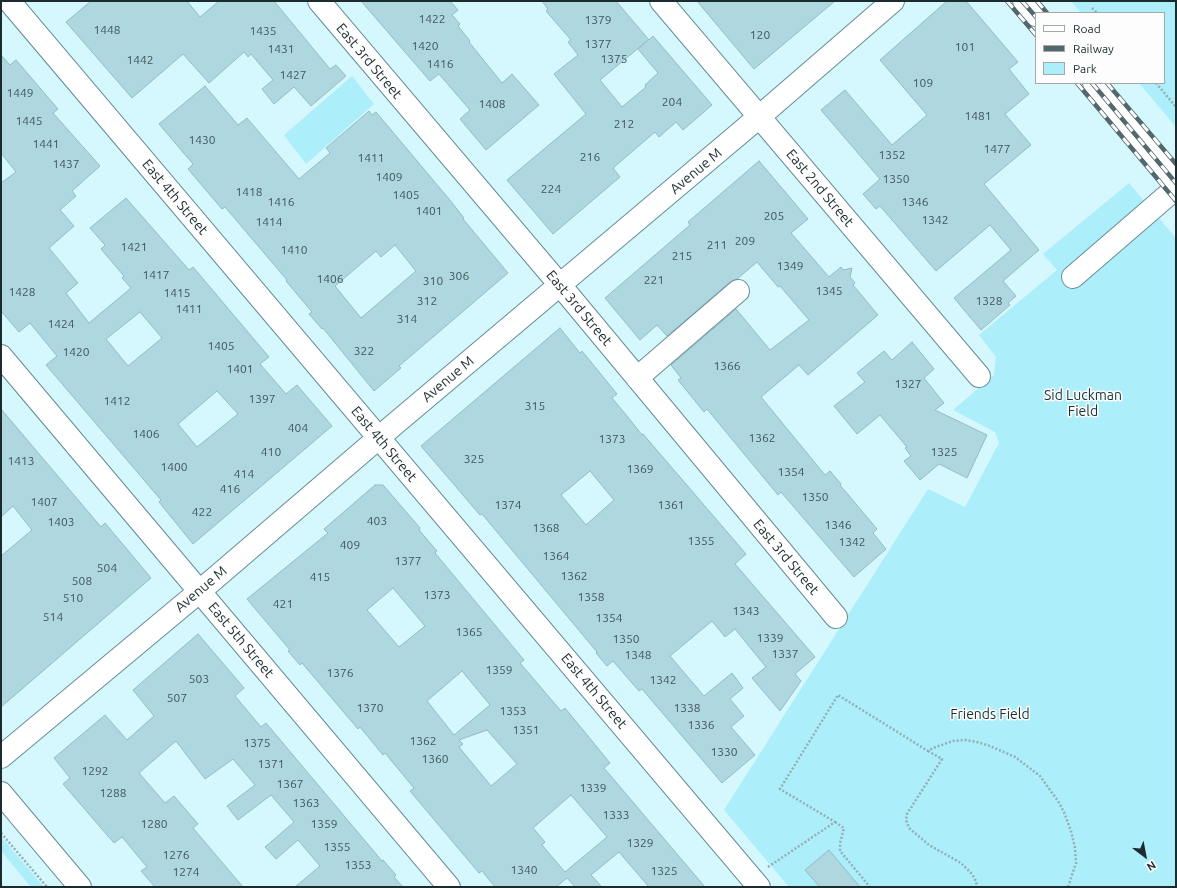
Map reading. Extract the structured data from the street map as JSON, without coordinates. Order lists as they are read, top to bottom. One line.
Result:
{"streets":{"street":["East 3rd Street","Avenue M","East 2nd Street","East 4th Street","East 5th Street"]},"crossings":[["East 3rd Street","Avenue M"],["Avenue M","East 2nd Street"],["Avenue M","East 4th Street"],["Avenue M","East 5th Street"]],"parks":["Sid Luckman Field","Friends Field"],"house_numbers":["1422","1379","1448","1435","120","1377","1420","101","1431","1375","1442","1416","1427","109","1449","204","1408","1481","1445","212","1430","1441","1477","1352","216","1411","1437","1409","1350","224","1418","1405","1416","1346","1401","205","1342","1414","209","211","1421","1410","215","1349","1417","306","1406","221","310","1345","1428","1415","312","1328","1411","314","1424","1405","322","1420","1366","1401","1327","1397","1412","315","404","1406","1362","1373","410","1325","325","1413","1400","1369","1354","414","416","1350","1407","1374","1361","422","403","1403","1346","1368","1355","1342","409","1364","1377","504","1362","415","508","1373","1358","510","421","1343","514","1354","1365","1339","1350","1337","1348","1359","1376","503","1342","507","1370","1338","1353","1336","1351","1362","1375","1330","1360","1371","1292","1367","1339","1288","1363","1333","1280","1359","1329","1355","1276","1353","1340","1325","1274"],"legend":["Road","Railway","Park"],"north":"bottom right"}
